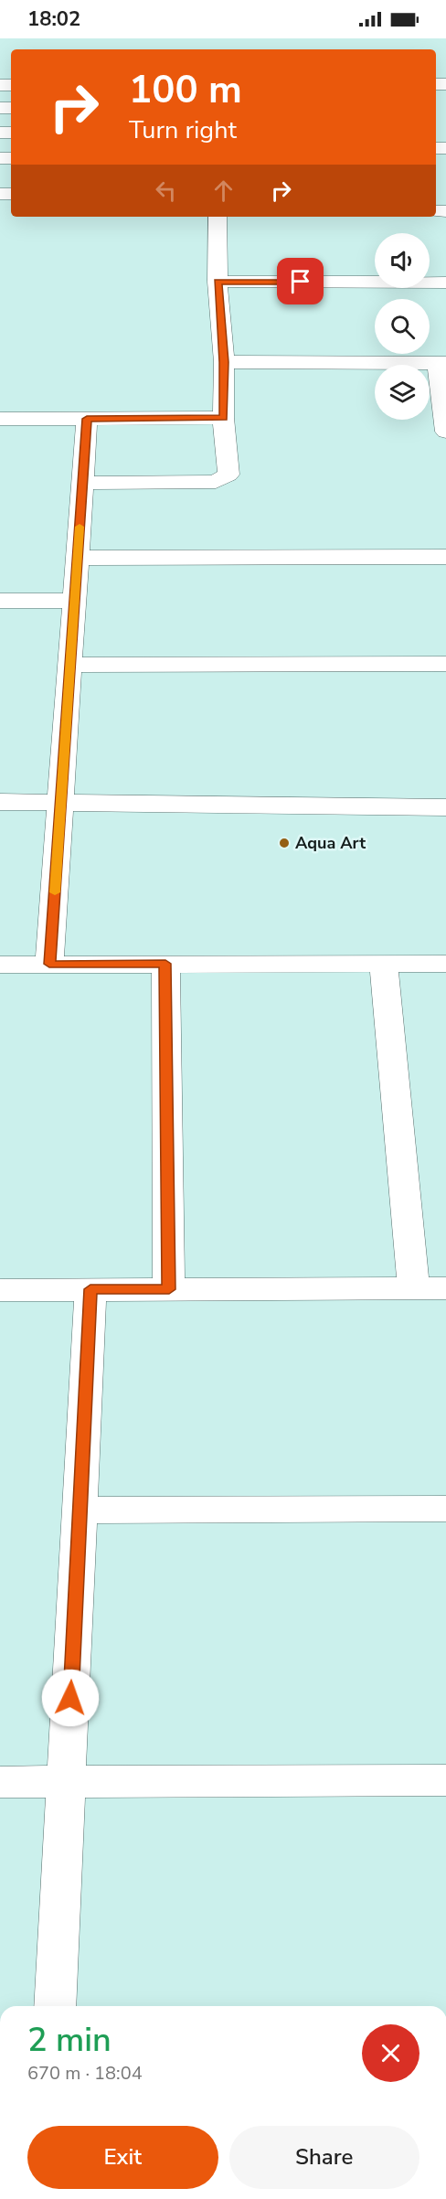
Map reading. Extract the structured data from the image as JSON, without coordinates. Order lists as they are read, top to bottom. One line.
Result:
{"places":["Aqua Art"],"page":{"status":"18:02","turn":["100 m","Turn right"],"heading":["2 min","670 m · 18:04"],"buttons":["Exit","Share"]}}
